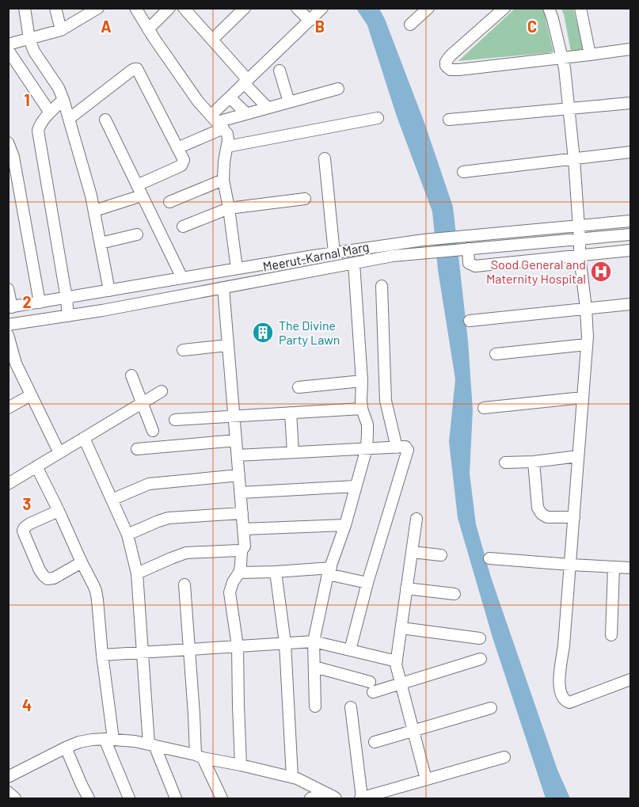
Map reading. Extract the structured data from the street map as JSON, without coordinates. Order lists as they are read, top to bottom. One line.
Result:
{"streets":{"street":["Meerut-Karnal Marg"]},"places":{"hospital":["Sood General and Maternity Hospital"],"building":["The Divine Party Lawn"]},"grid":{"columns":["A","B","C"],"rows":["1","2","3","4"]}}
